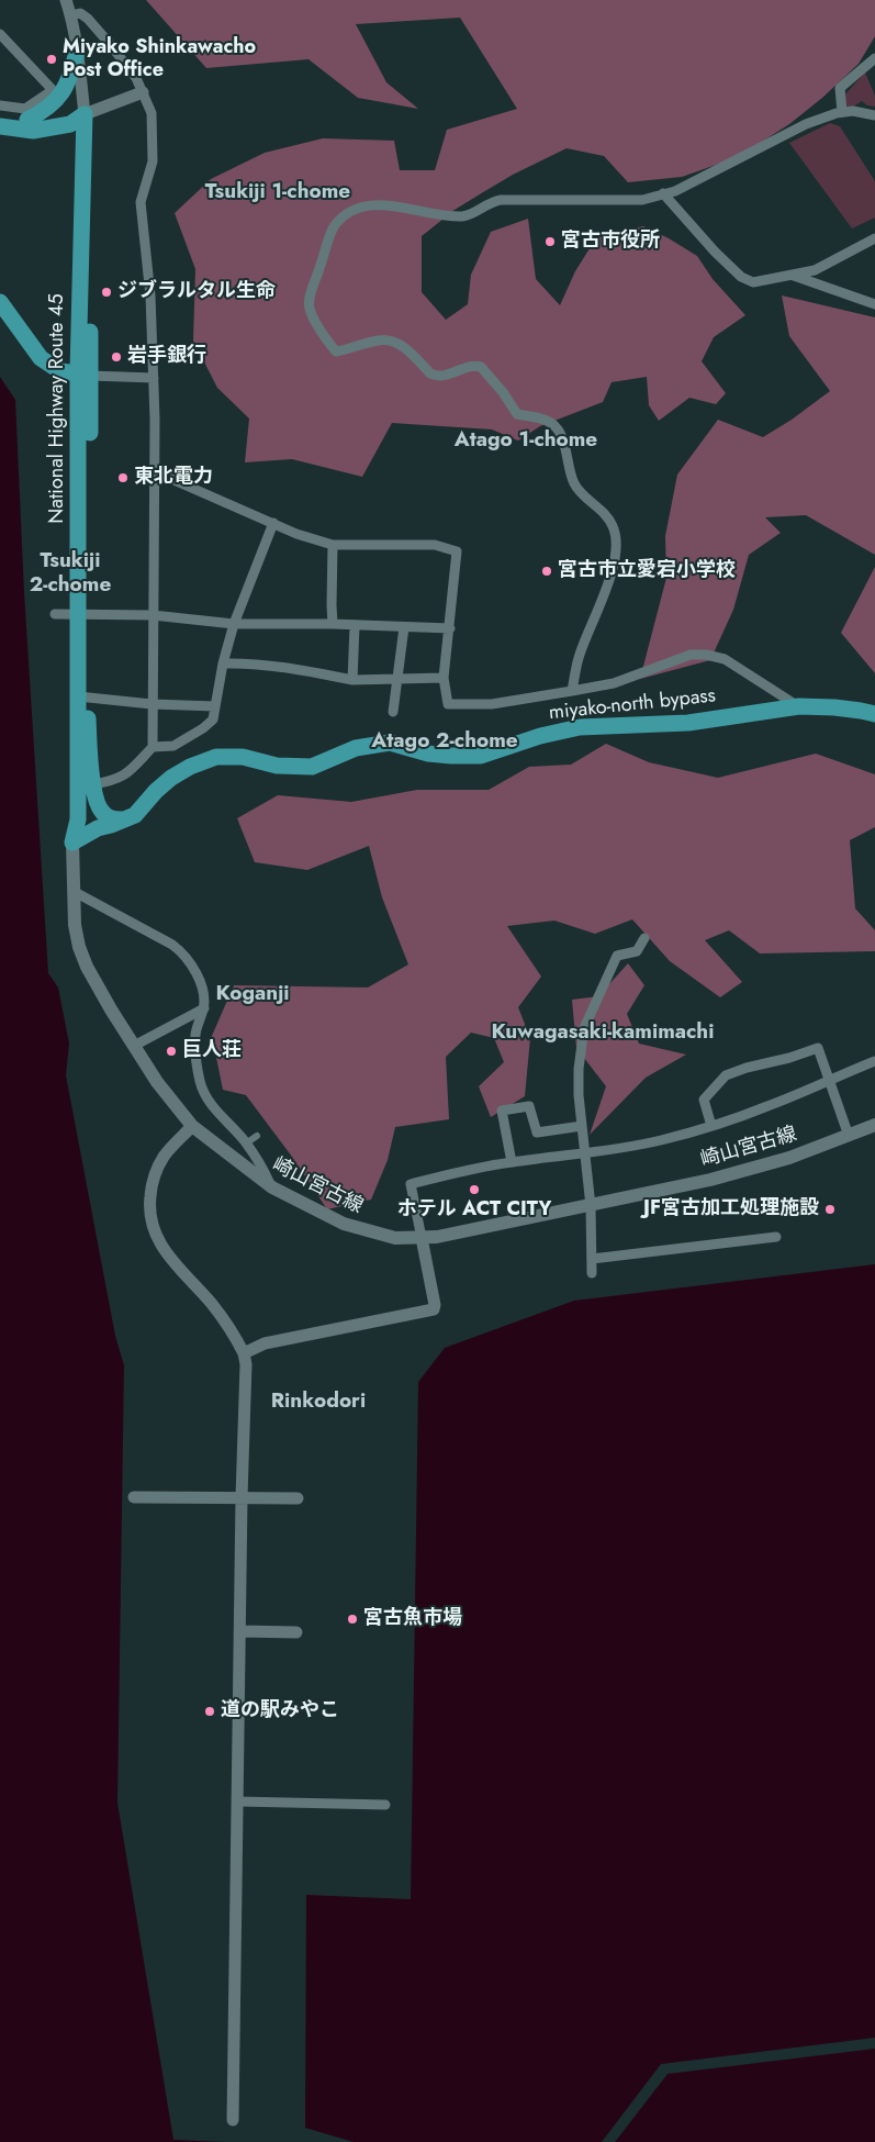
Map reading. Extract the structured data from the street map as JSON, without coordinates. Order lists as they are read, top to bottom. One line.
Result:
{"streets":{"highway":["National Highway Route 45","miyako-north bypass"],"main road":["崎山宮古線"]},"crossings":[["National Highway Route 45","miyako-north bypass"]],"districts":["Tsukiji 1-chome","Atago 1-chome","Tsukiji 2-chome","Atago 2-chome","Koganji","Kuwagasaki-kamimachi","Rinkodori"],"places":["Miyako Shinkawacho Post Office","宮古市役所","ジブラルタル生命","岩手銀行","東北電力","宮古市立愛宕小学校","巨人荘","ホテル ACT CITY","JF宮古加工処理施設","宮古魚市場","道の駅みやこ"]}
